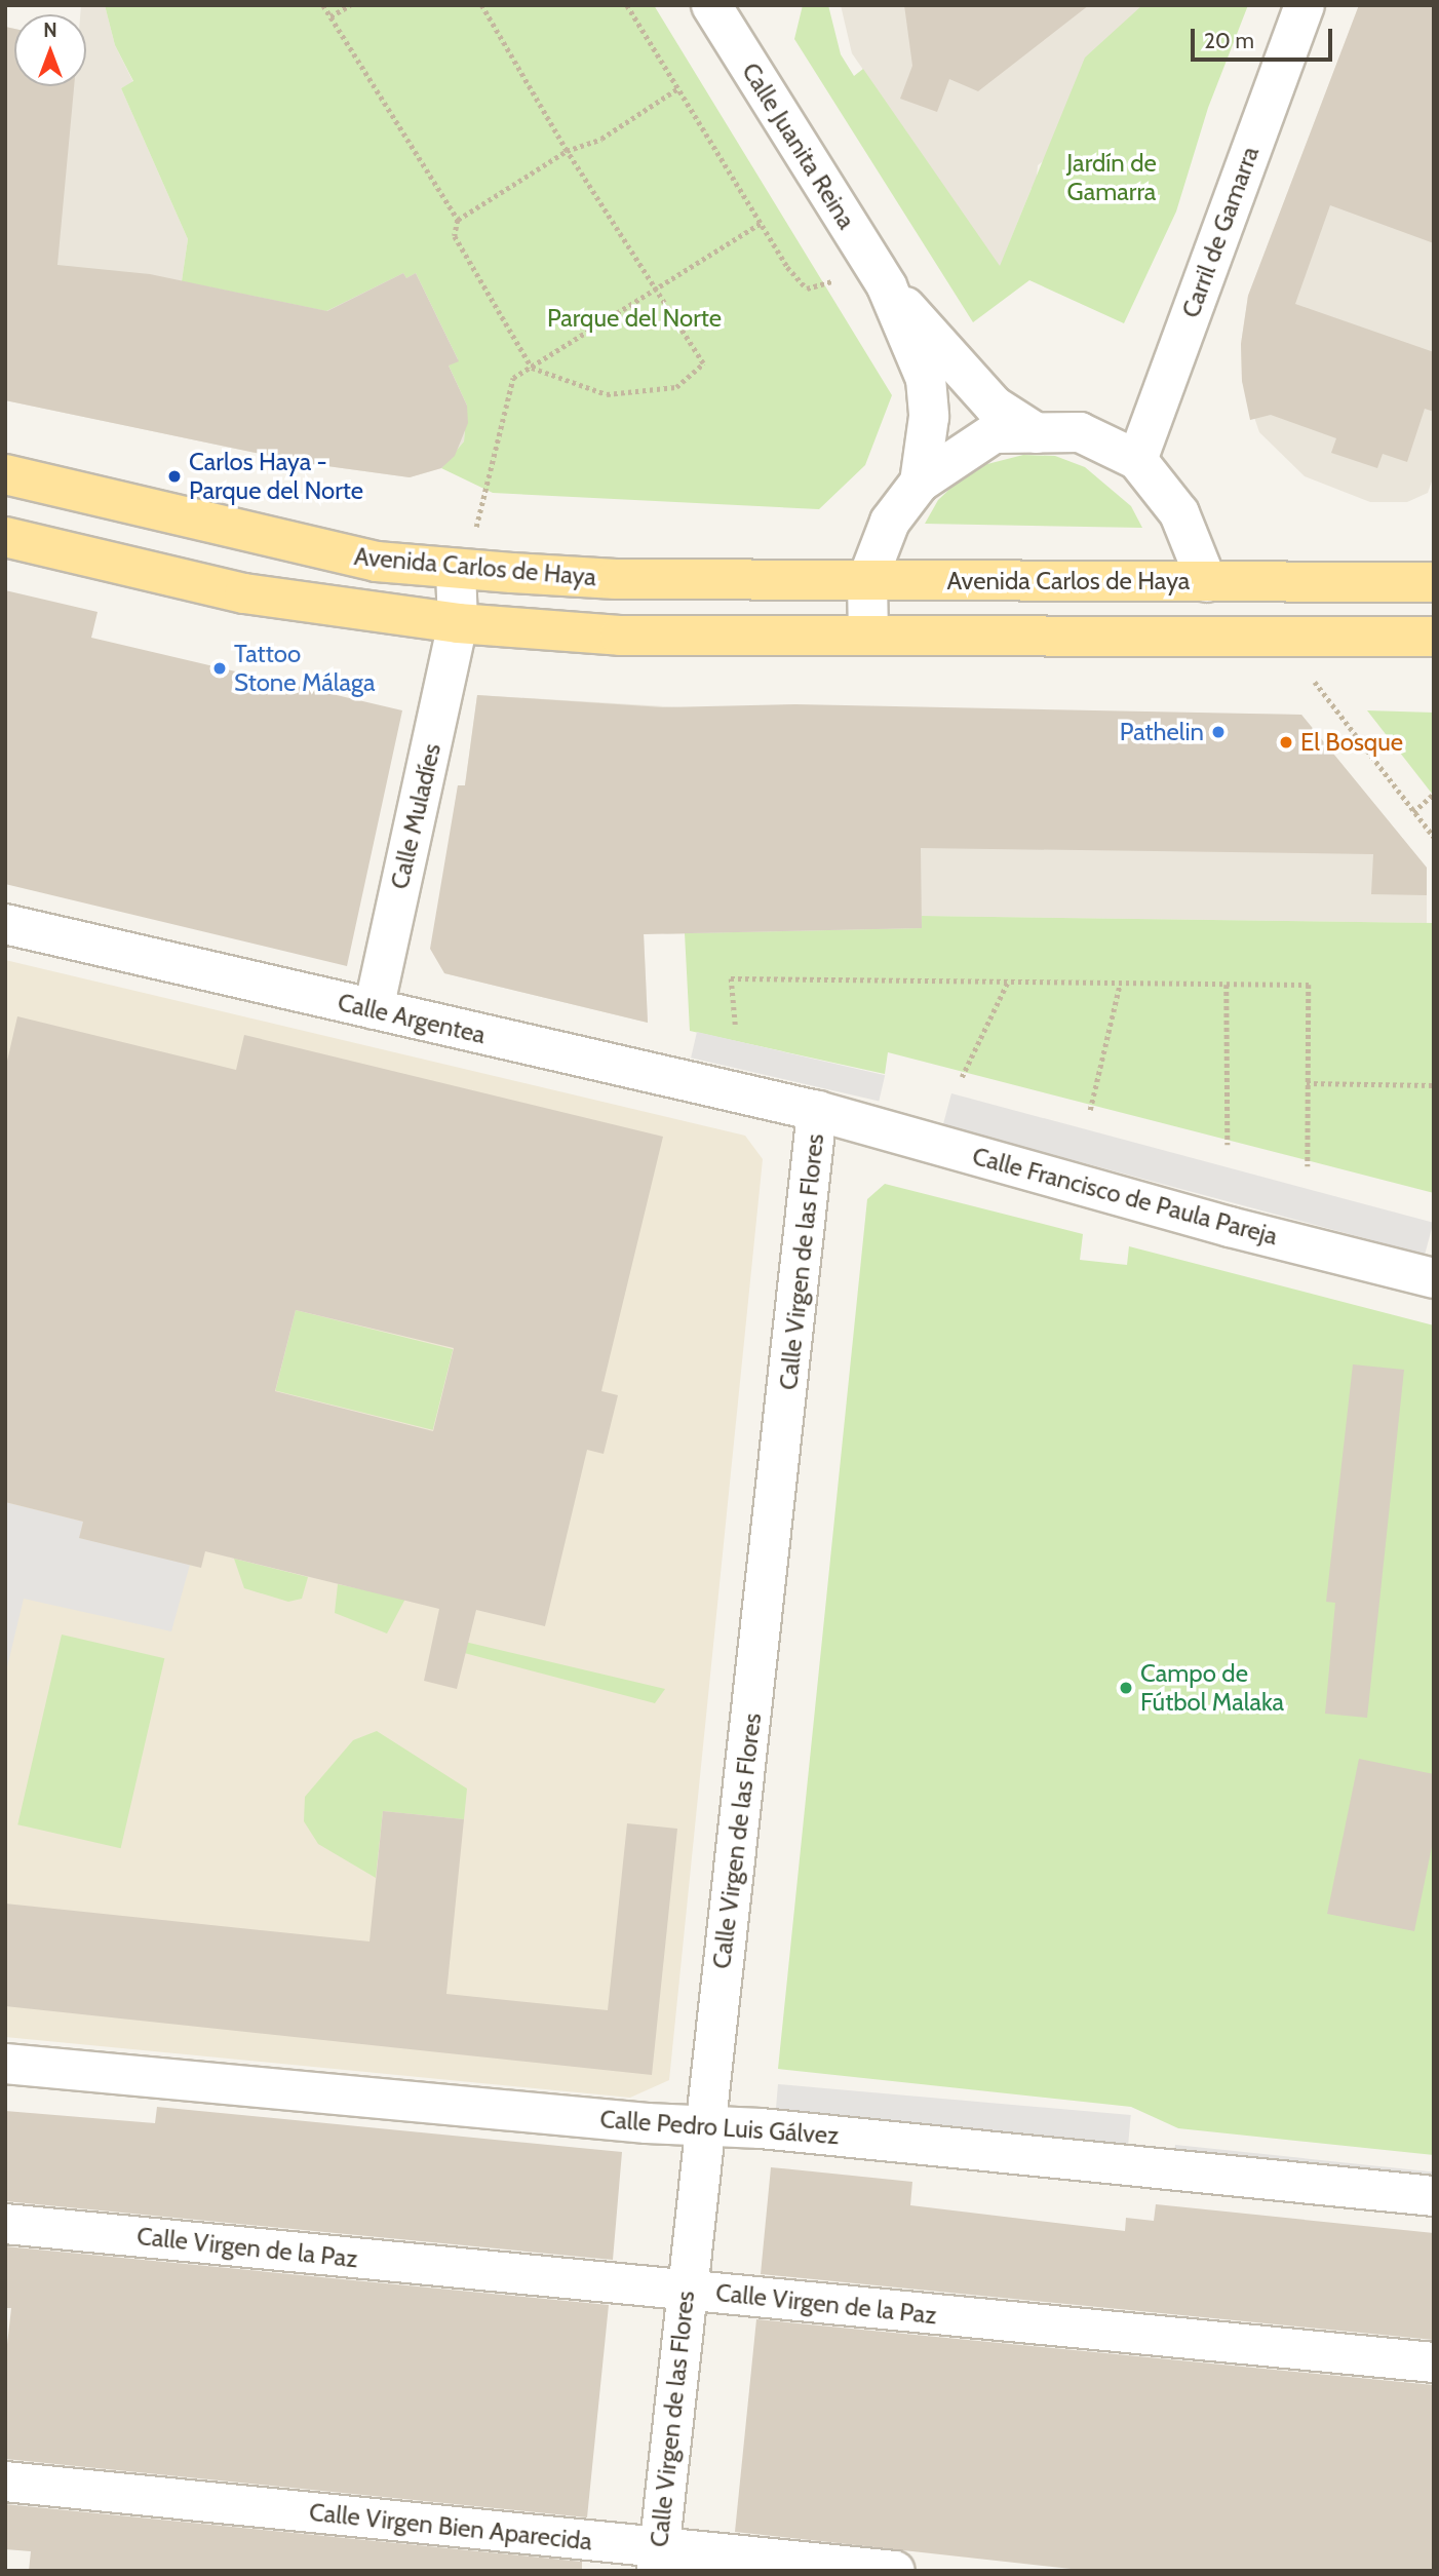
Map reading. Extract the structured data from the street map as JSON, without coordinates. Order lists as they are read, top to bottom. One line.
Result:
{"streets":{"main road":["Avenida Carlos de Haya"],"street":["Calle Juanita Reina","Carril de Gamarra","Calle Muladíes","Calle Argentea","Calle Francisco de Paula Pareja","Calle Virgen de las Flores","Calle Pedro Luis Gálvez","Calle Virgen de la Paz","Calle Virgen Bien Aparecida"]},"crossings":[["Calle Juanita Reina","Avenida Carlos de Haya"],["Carril de Gamarra","Avenida Carlos de Haya"],["Avenida Carlos de Haya","Calle Muladíes"],["Calle Muladíes","Calle Argentea"],["Calle Argentea","Calle Francisco de Paula Pareja"],["Calle Argentea","Calle Virgen de las Flores"],["Calle Francisco de Paula Pareja","Calle Virgen de las Flores"],["Calle Virgen de las Flores","Calle Pedro Luis Gálvez"],["Calle Virgen de las Flores","Calle Virgen de la Paz"],["Calle Virgen de las Flores","Calle Virgen Bien Aparecida"]],"parks":["Jardín de Gamarra","Parque del Norte"],"places":["Carlos Haya - Parque del Norte","Tattoo Stone Málaga","Pathelin","El Bosque","Campo de Fútbol Malaka"],"scale_bar":"20 m","north":"top"}
